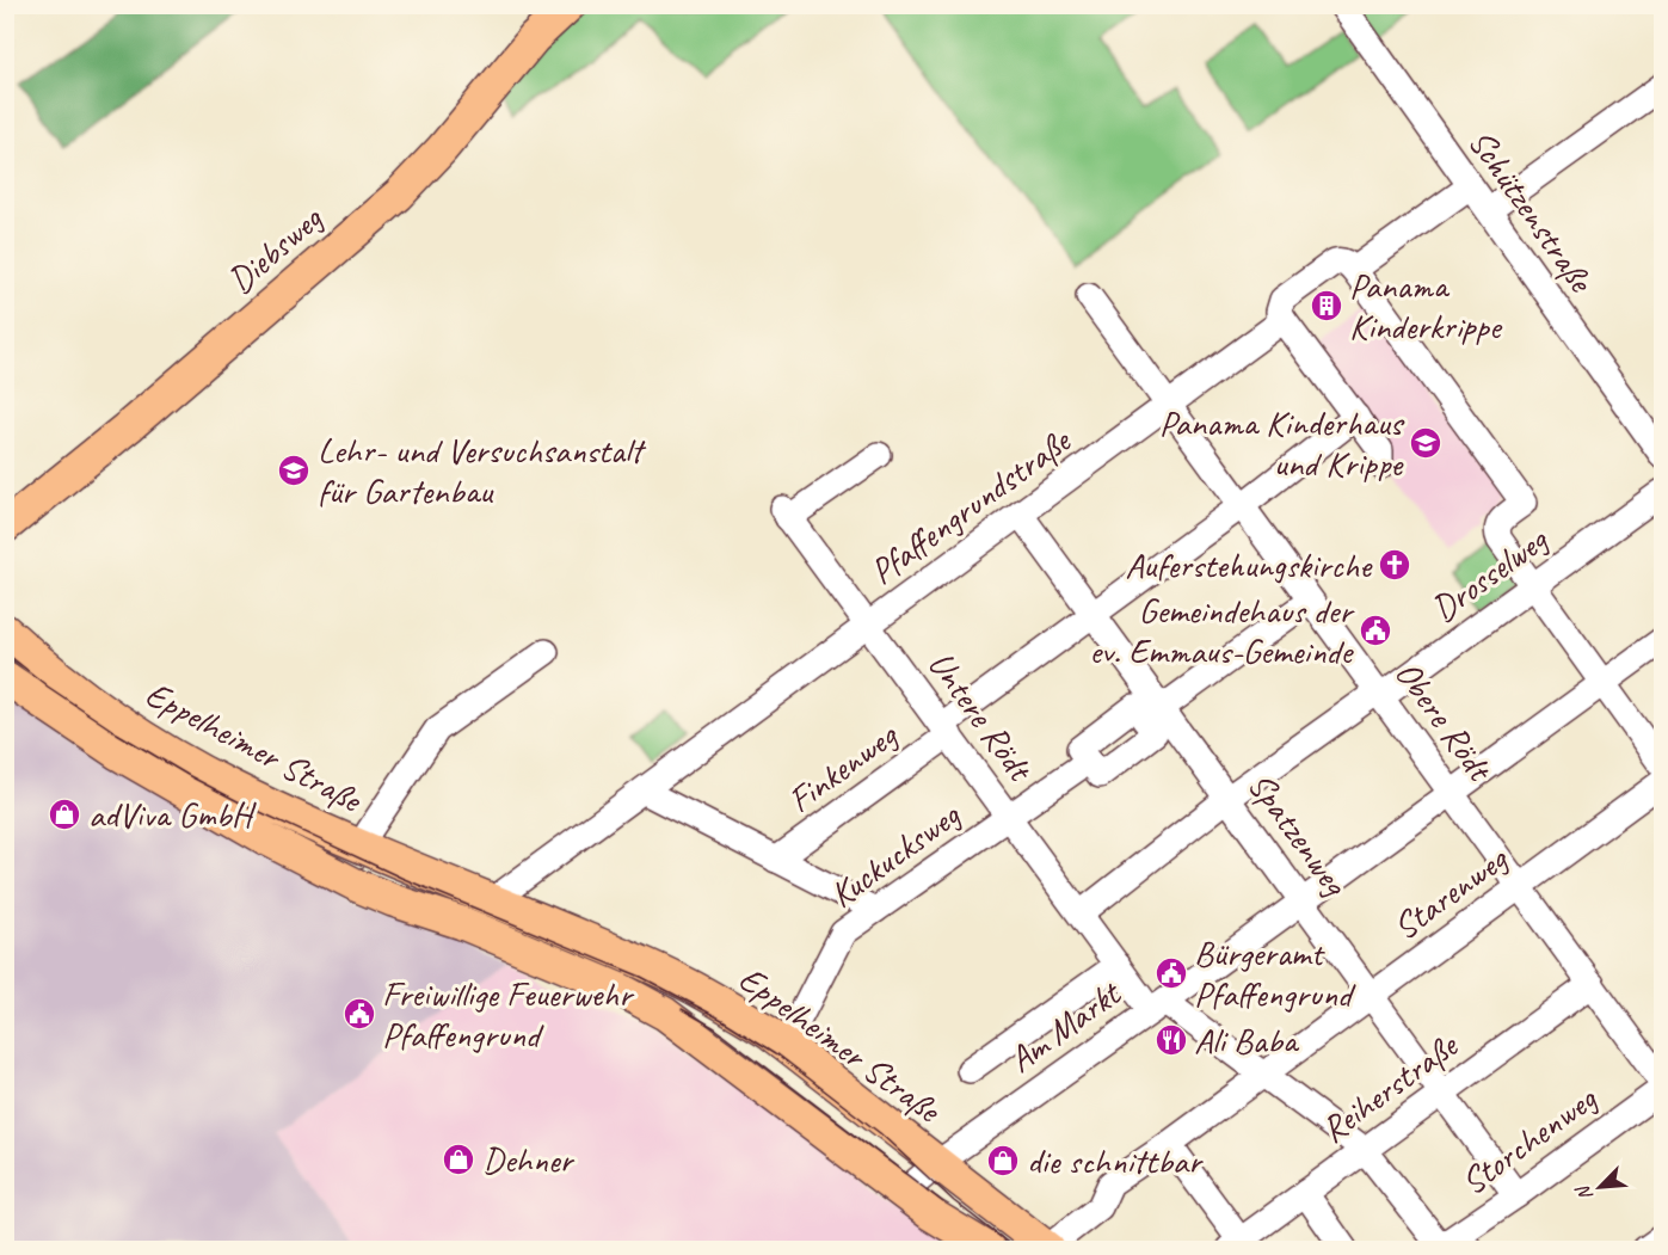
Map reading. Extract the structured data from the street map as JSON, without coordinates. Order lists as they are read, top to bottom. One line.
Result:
{"streets":{"main road":["Diebsweg","Eppelheimer Straße"],"street":["Schützenstraße","Pfaffengrundstraße","Drosselweg","Untere Rödt","Obere Rödt","Finkenweg","Spatzenweg","Kuckucksweg","Starenweg","Am Markt","Reiherstraße","Storchenweg"]},"crossings":[["Pfaffengrundstraße","Untere Rödt"],["Pfaffengrundstraße","Obere Rödt"],["Pfaffengrundstraße","Eppelheimer Straße"],["Pfaffengrundstraße","Spatzenweg"],["Drosselweg","Untere Rödt"],["Drosselweg","Obere Rödt"],["Drosselweg","Spatzenweg"],["Untere Rödt","Finkenweg"],["Untere Rödt","Kuckucksweg"],["Untere Rödt","Am Markt"],["Obere Rödt","Finkenweg"],["Obere Rödt","Starenweg"],["Obere Rödt","Reiherstraße"],["Eppelheimer Straße","Kuckucksweg"],["Eppelheimer Straße","Starenweg"],["Eppelheimer Straße","Am Markt"],["Finkenweg","Spatzenweg"],["Spatzenweg","Kuckucksweg"],["Spatzenweg","Starenweg"],["Spatzenweg","Reiherstraße"],["Spatzenweg","Storchenweg"]],"places":{"building":["Panama Kinderkrippe"],"school or university":["Panama Kinderhaus und Krippe","Lehr- und Versuchsanstalt für Gartenbau"],"church":["Auferstehungskirche"],"public building":["Gemeindehaus der ev. Emmaus-Gemeinde","Bürgeramt Pfaffengrund","Freiwillige Feuerwehr Pfaffengrund"],"shop":["adViva GmbH","Dehner","die schnittbar"],"restaurant":["Ali Baba"]},"north":"bottom left"}
